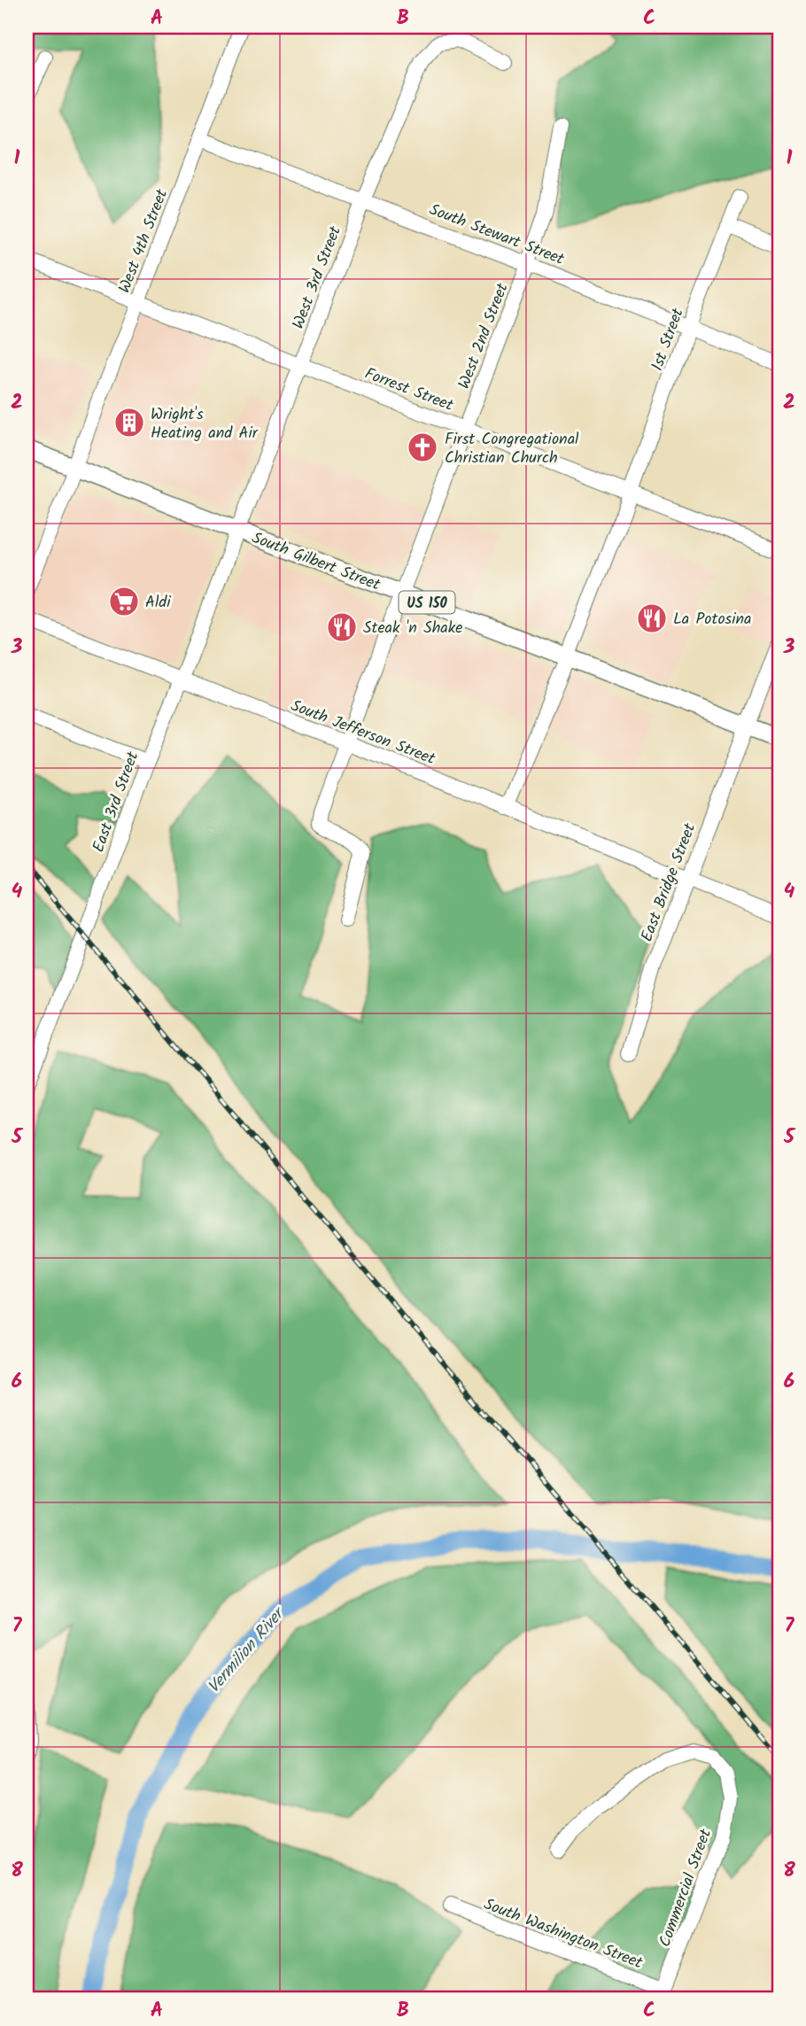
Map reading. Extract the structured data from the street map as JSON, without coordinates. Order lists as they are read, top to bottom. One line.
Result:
{"streets":{"main road":["South Gilbert Street","US 150"],"street":["South Stewart Street","West 4th Street","West 3rd Street","West 2nd Street","1st Street","Forrest Street","South Jefferson Street","East 3rd Street","East Bridge Street","Commercial Street","South Washington Street"]},"crossings":[["South Stewart Street","West 4th Street"],["South Stewart Street","West 3rd Street"],["South Stewart Street","West 2nd Street"],["South Stewart Street","1st Street"],["West 4th Street","Forrest Street"],["West 4th Street","South Gilbert Street"],["West 3rd Street","Forrest Street"],["West 3rd Street","South Gilbert Street"],["West 3rd Street","East 3rd Street"],["West 2nd Street","Forrest Street"],["West 2nd Street","South Gilbert Street"],["West 2nd Street","South Jefferson Street"],["1st Street","Forrest Street"],["1st Street","South Gilbert Street"],["1st Street","South Jefferson Street"],["South Gilbert Street","East 3rd Street"],["South Gilbert Street","East Bridge Street"],["South Jefferson Street","East 3rd Street"],["South Jefferson Street","East Bridge Street"],["Commercial Street","South Washington Street"]],"water":["Vermilion River"],"places":{"building":["Wright's Heating and Air"],"church":["First Congregational Christian Church"],"supermarket":["Aldi"],"restaurant":["La Potosina","Steak 'n Shake"]},"grid":{"columns":["A","B","C"],"rows":["1","2","3","4","5","6","7","8"]}}
